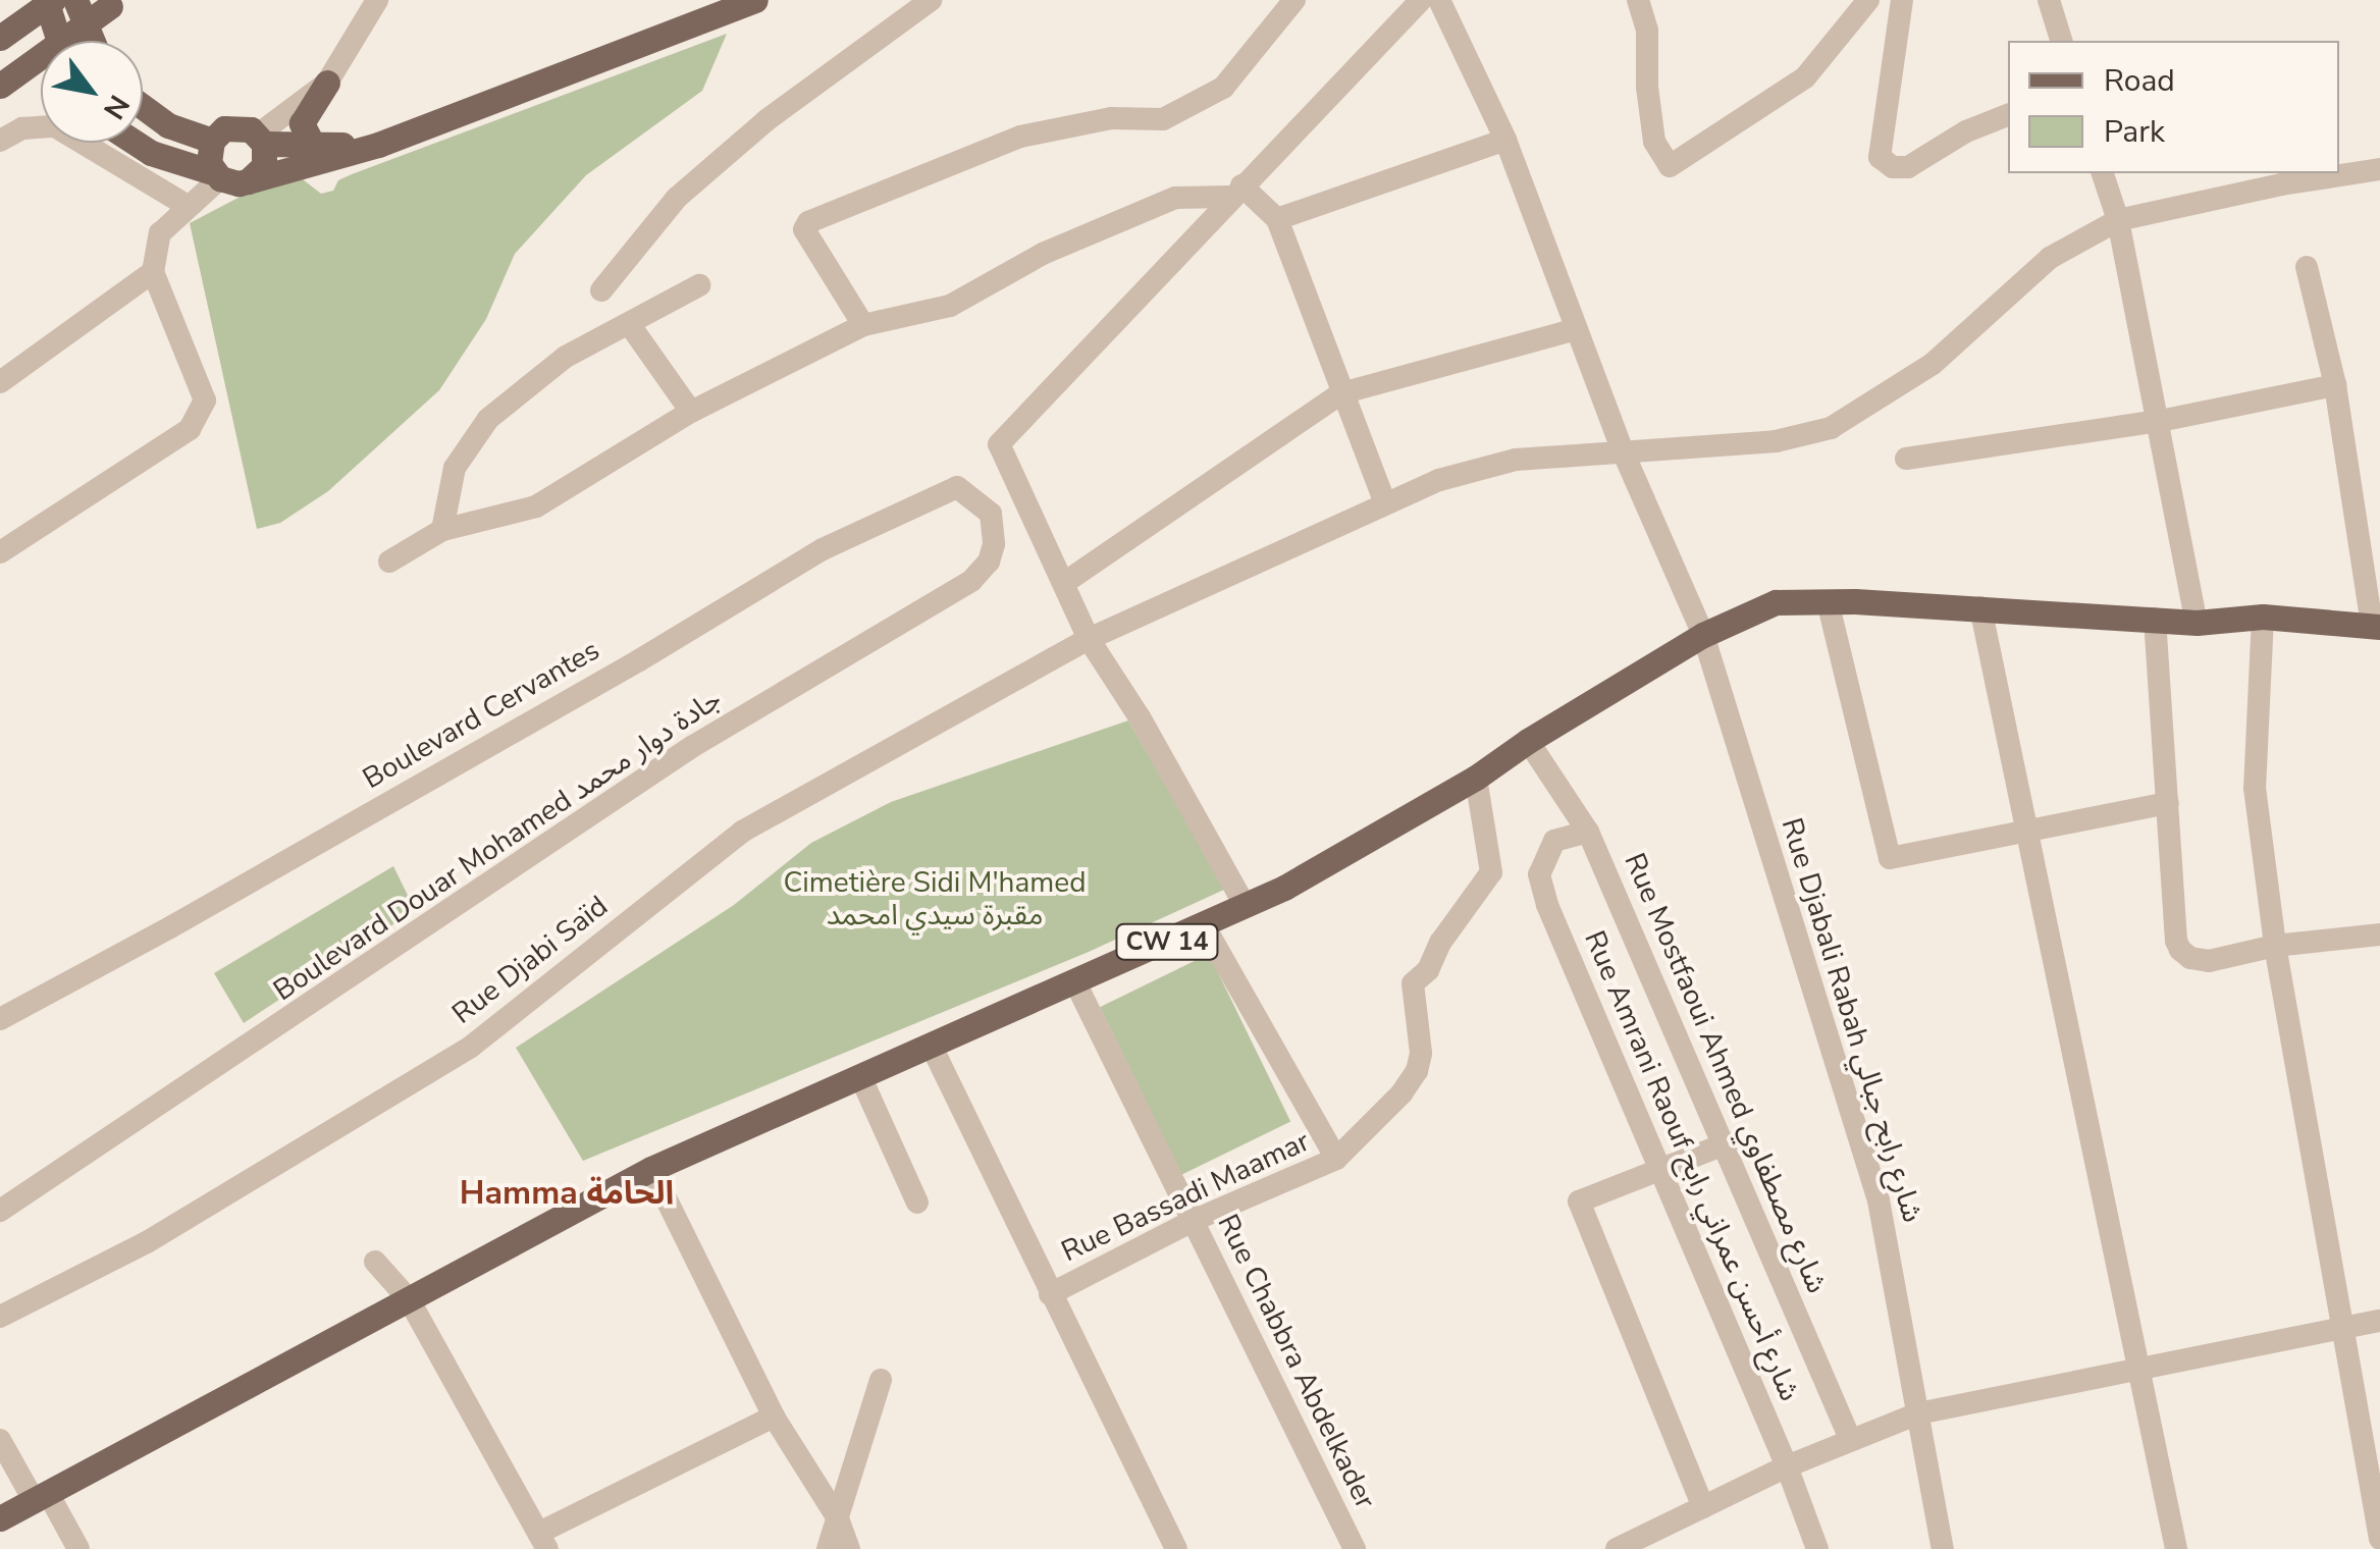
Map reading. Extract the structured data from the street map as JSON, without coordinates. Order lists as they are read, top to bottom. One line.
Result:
{"streets":{"main road":["CW 14"],"street":["Boulevard Cervantes","Boulevard Douar Mohamed جادة دوار محمد","Rue Djabi Saïd","Rue Djabali Rabah شارع رابح جبالي","Rue Mostfaoui Ahmed شارع مصطفاوي","Rue Amrani Raouf شارع أحسن عمراني رابح","Rue Bassadi Maamar","Rue Chabbra Abdelkader"]},"crossings":[["Boulevard Cervantes","Boulevard Douar Mohamed جادة دوار محمد"],["CW 14","Rue Djabali Rabah شارع رابح جبالي"],["CW 14","Rue Mostfaoui Ahmed شارع مصطفاوي"],["CW 14","Rue Bassadi Maamar"],["CW 14","Rue Chabbra Abdelkader"],["Rue Djabi Saïd","Rue Djabali Rabah شارع رابح جبالي"],["Rue Mostfaoui Ahmed شارع مصطفاوي","Rue Amrani Raouf شارع أحسن عمراني رابح"],["Rue Bassadi Maamar","Rue Chabbra Abdelkader"]],"districts":["Hamma الحامة"],"parks":["Cimetière Sidi M'hamed مقبرة سيدي امحمد"],"legend":["Road","Park"],"north":"bottom right"}
